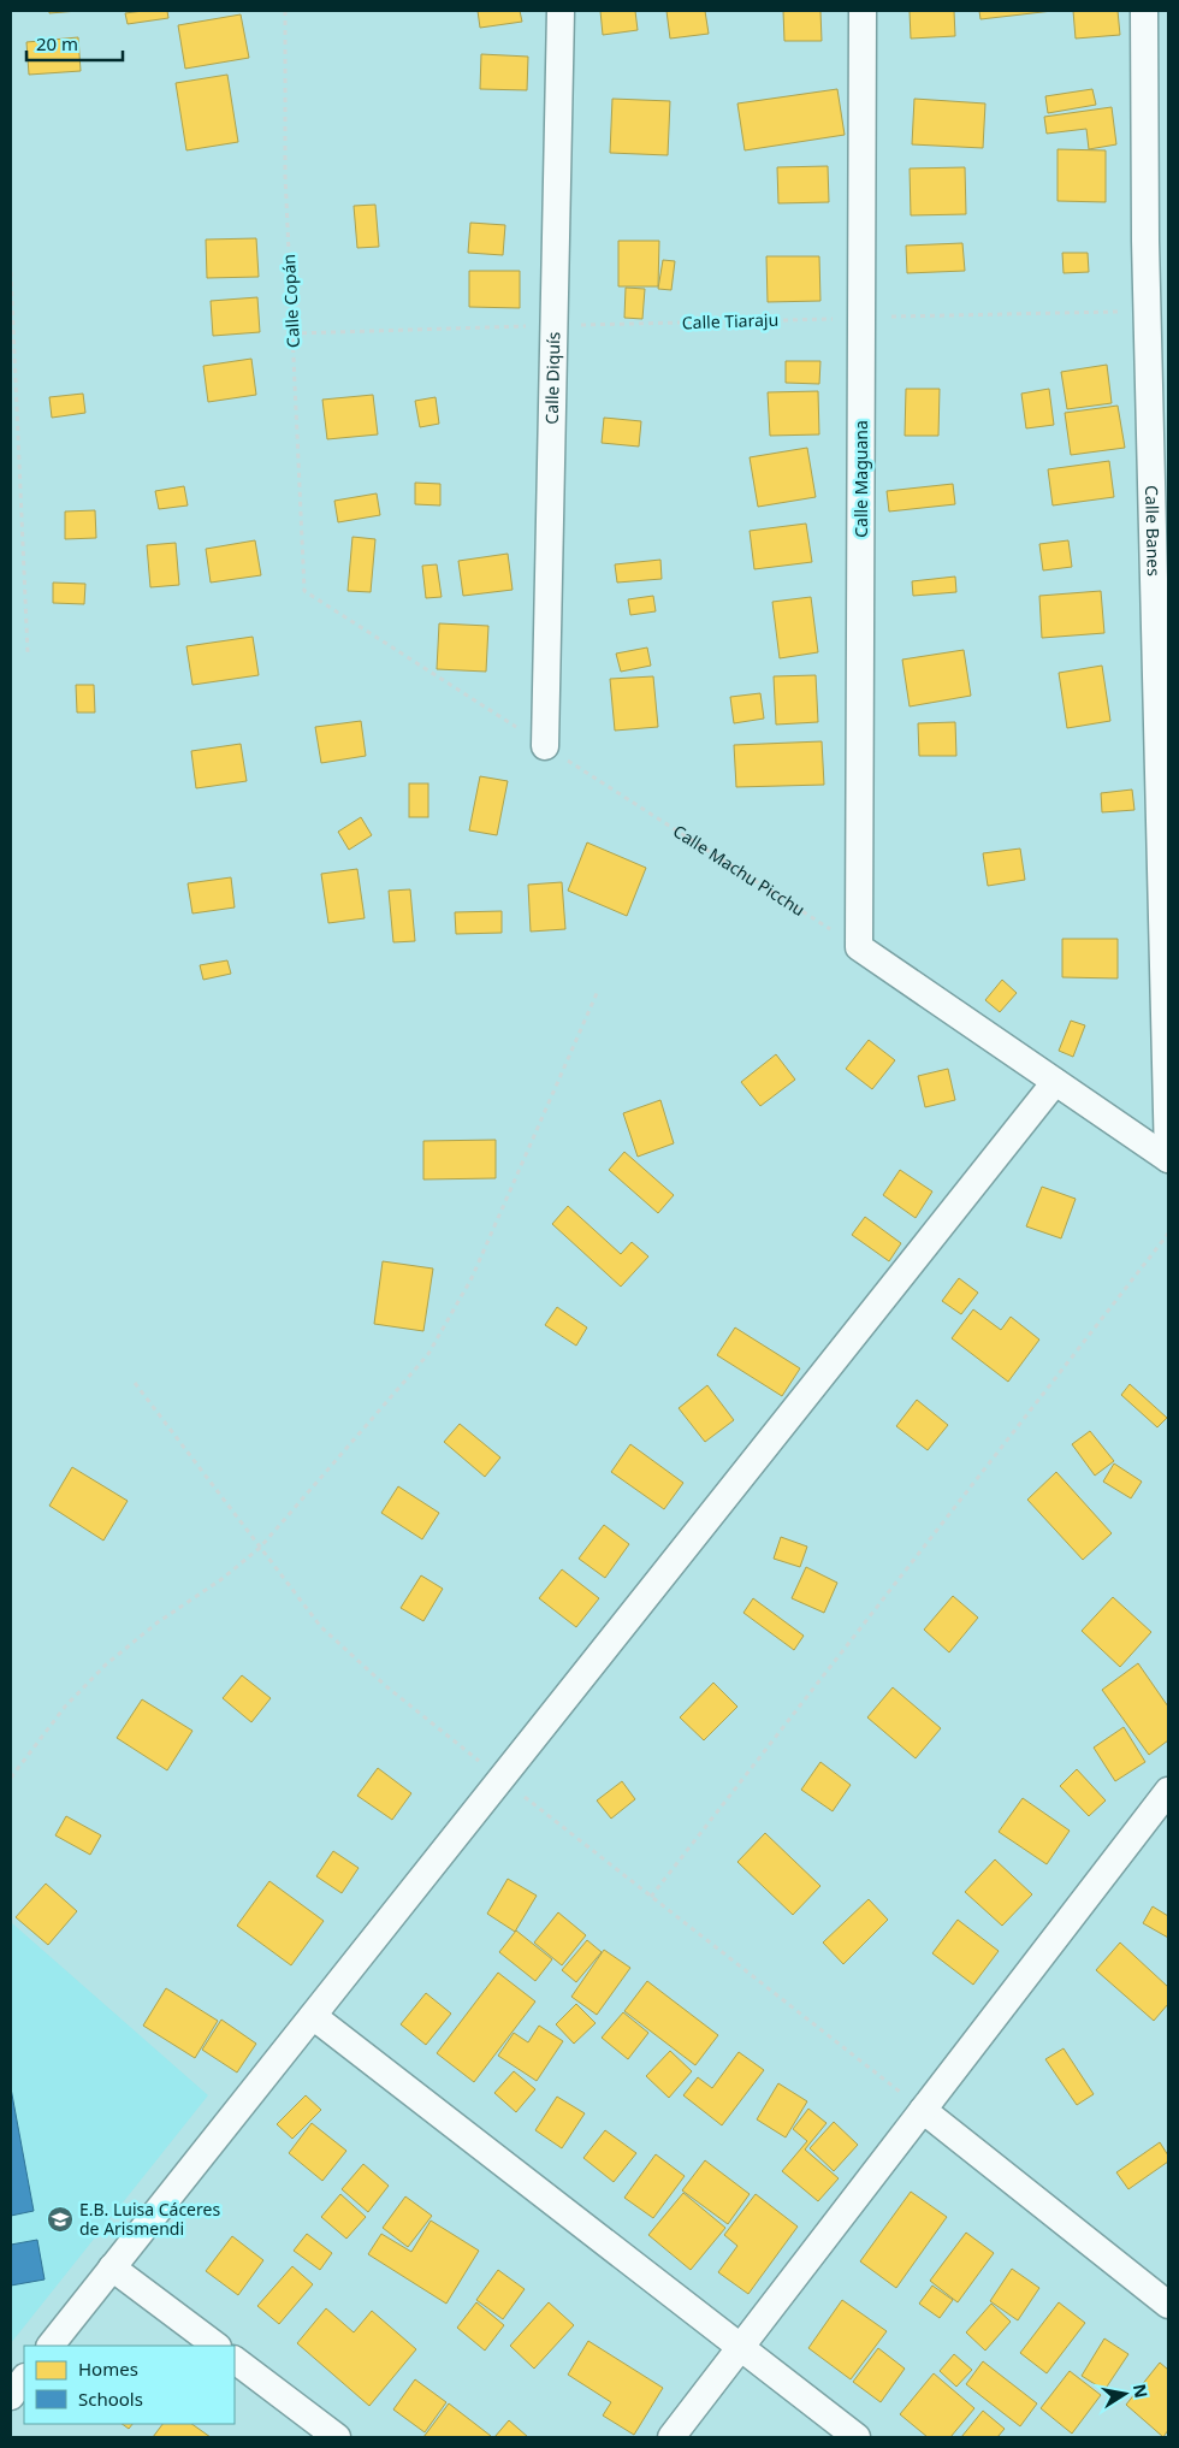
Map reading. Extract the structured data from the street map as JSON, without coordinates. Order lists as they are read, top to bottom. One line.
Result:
{"streets":{"street":["Calle Diquís","Calle Maguana","Calle Banes"],"path":["Calle Copán","Calle Tiaraju","Calle Machu Picchu"]},"crossings":[["Calle Copán","Calle Tiaraju"],["Calle Copán","Calle Machu Picchu"],["Calle Tiaraju","Calle Diquís"],["Calle Tiaraju","Calle Maguana"],["Calle Tiaraju","Calle Banes"],["Calle Diquís","Calle Machu Picchu"],["Calle Maguana","Calle Machu Picchu"]],"places":{"school or university":["E.B. Luisa Cáceres de Arismendi"]},"legend":["Homes","Schools"],"scale_bar":"20 m","north":"right"}
